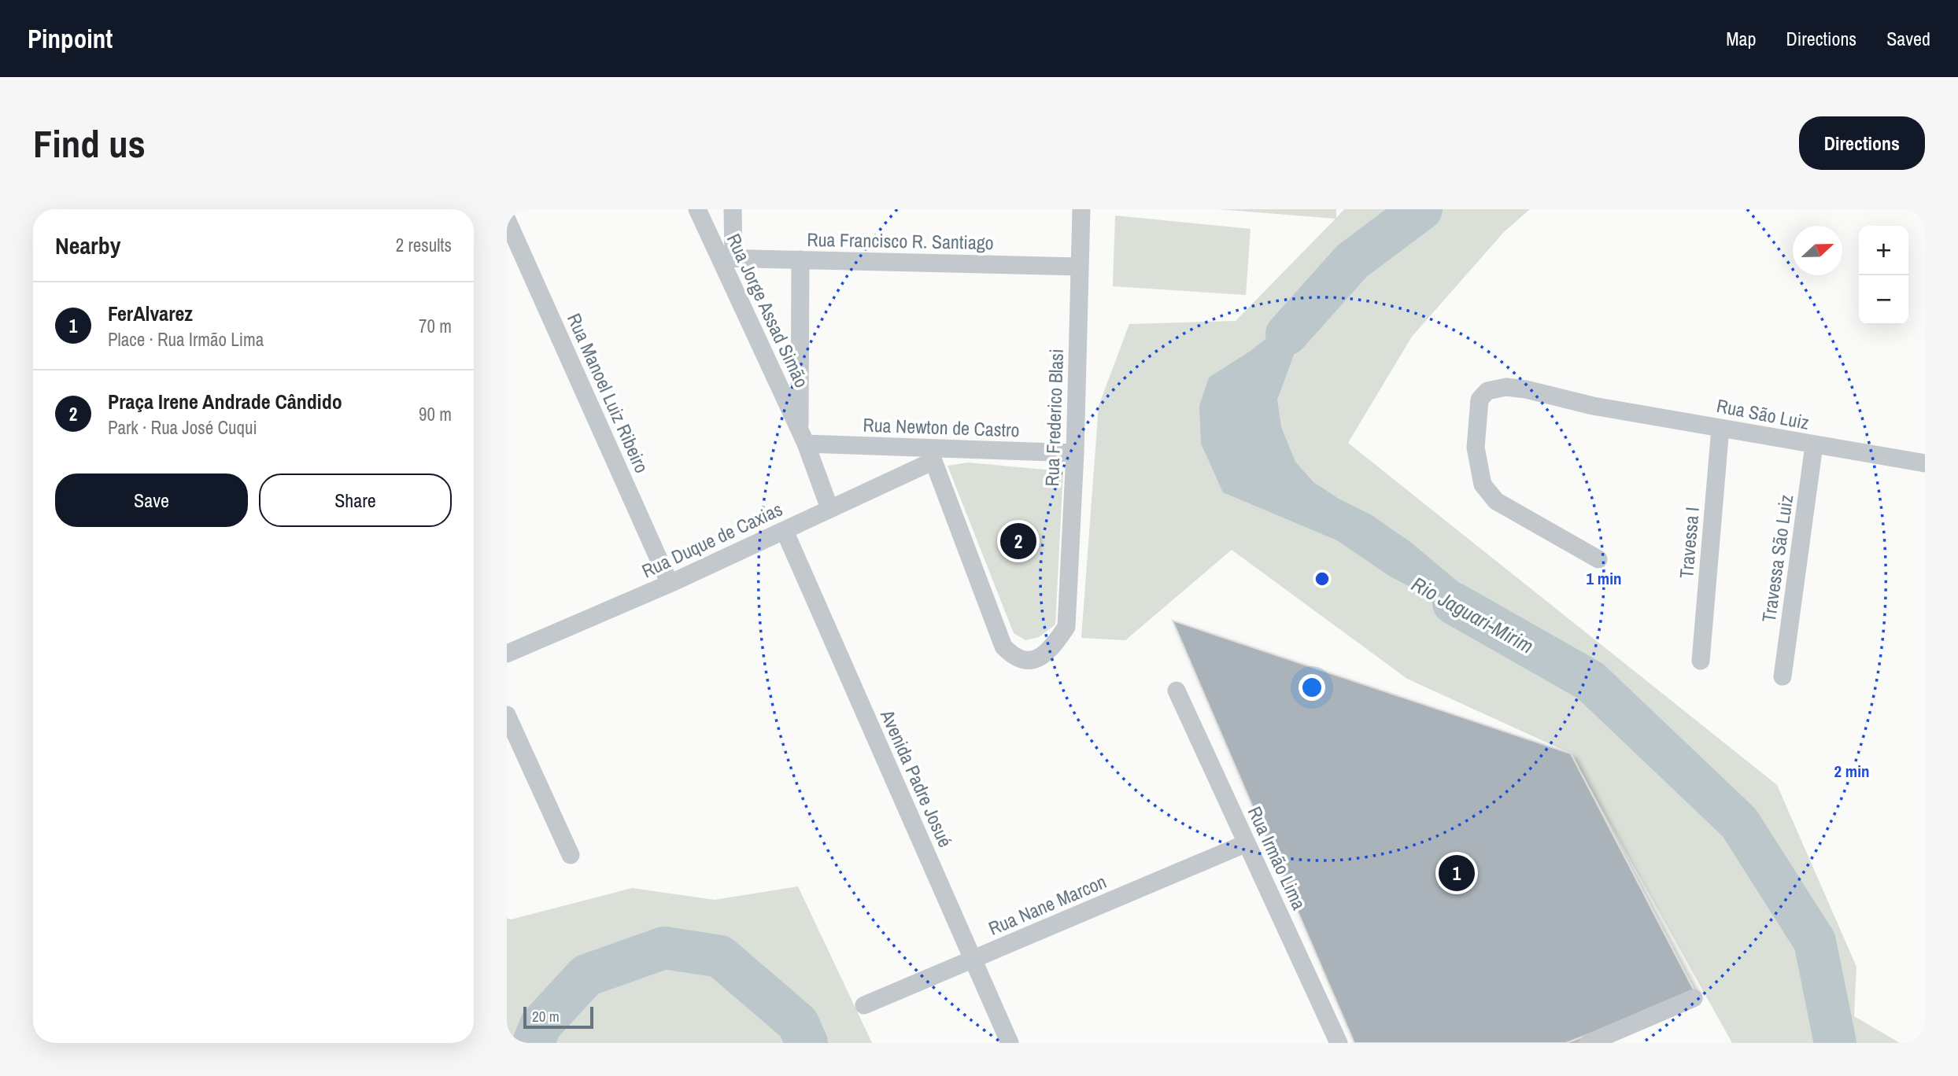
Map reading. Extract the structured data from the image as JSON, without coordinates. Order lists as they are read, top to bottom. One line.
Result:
{"streets":{"street":["Rua Francisco R. Santiago","Rua Jorge Assad Simão","Rua Manoel Luiz Ribeiro","Rua São Luiz","Rua Frederico Blasi","Rua Newton de Castro","Rua Duque de Caxias","Travessa I","Travessa São Luiz","Avenida Padre Josué","Rua Irmão Lima","Rua Nane Marcon"]},"crossings":[["Rua Francisco R. Santiago","Rua Jorge Assad Simão"],["Rua Francisco R. Santiago","Rua Frederico Blasi"],["Rua Jorge Assad Simão","Rua Newton de Castro"],["Rua Jorge Assad Simão","Rua Duque de Caxias"],["Rua Manoel Luiz Ribeiro","Rua Duque de Caxias"],["Rua São Luiz","Travessa I"],["Rua São Luiz","Travessa São Luiz"],["Rua Frederico Blasi","Rua Newton de Castro"],["Rua Frederico Blasi","Rua Duque de Caxias"],["Rua Newton de Castro","Rua Duque de Caxias"],["Rua Duque de Caxias","Avenida Padre Josué"],["Avenida Padre Josué","Rua Nane Marcon"],["Rua Irmão Lima","Rua Nane Marcon"]],"water":["Rio Jaguari-Mirim"],"scale_bar":"20 m","north":"right","page":{"header":"Pinpoint","nav":["Map","Directions","Saved"],"buttons":["Directions",["Save","Share"]],"title":"Find us","heading":["Nearby","2 results"],"map_buttons":["+","−"],"list":[{"mark":"1","name":"FerAlvarez","note":"Place · Rua Irmão Lima","value":"70 m"},{"mark":"2","name":"Praça Irene Andrade Cândido","note":"Park · Rua José Cuqui","value":"90 m"}],"pins":["2","1"],"scale":"20 m"},"rings":["1 min","2 min"]}
